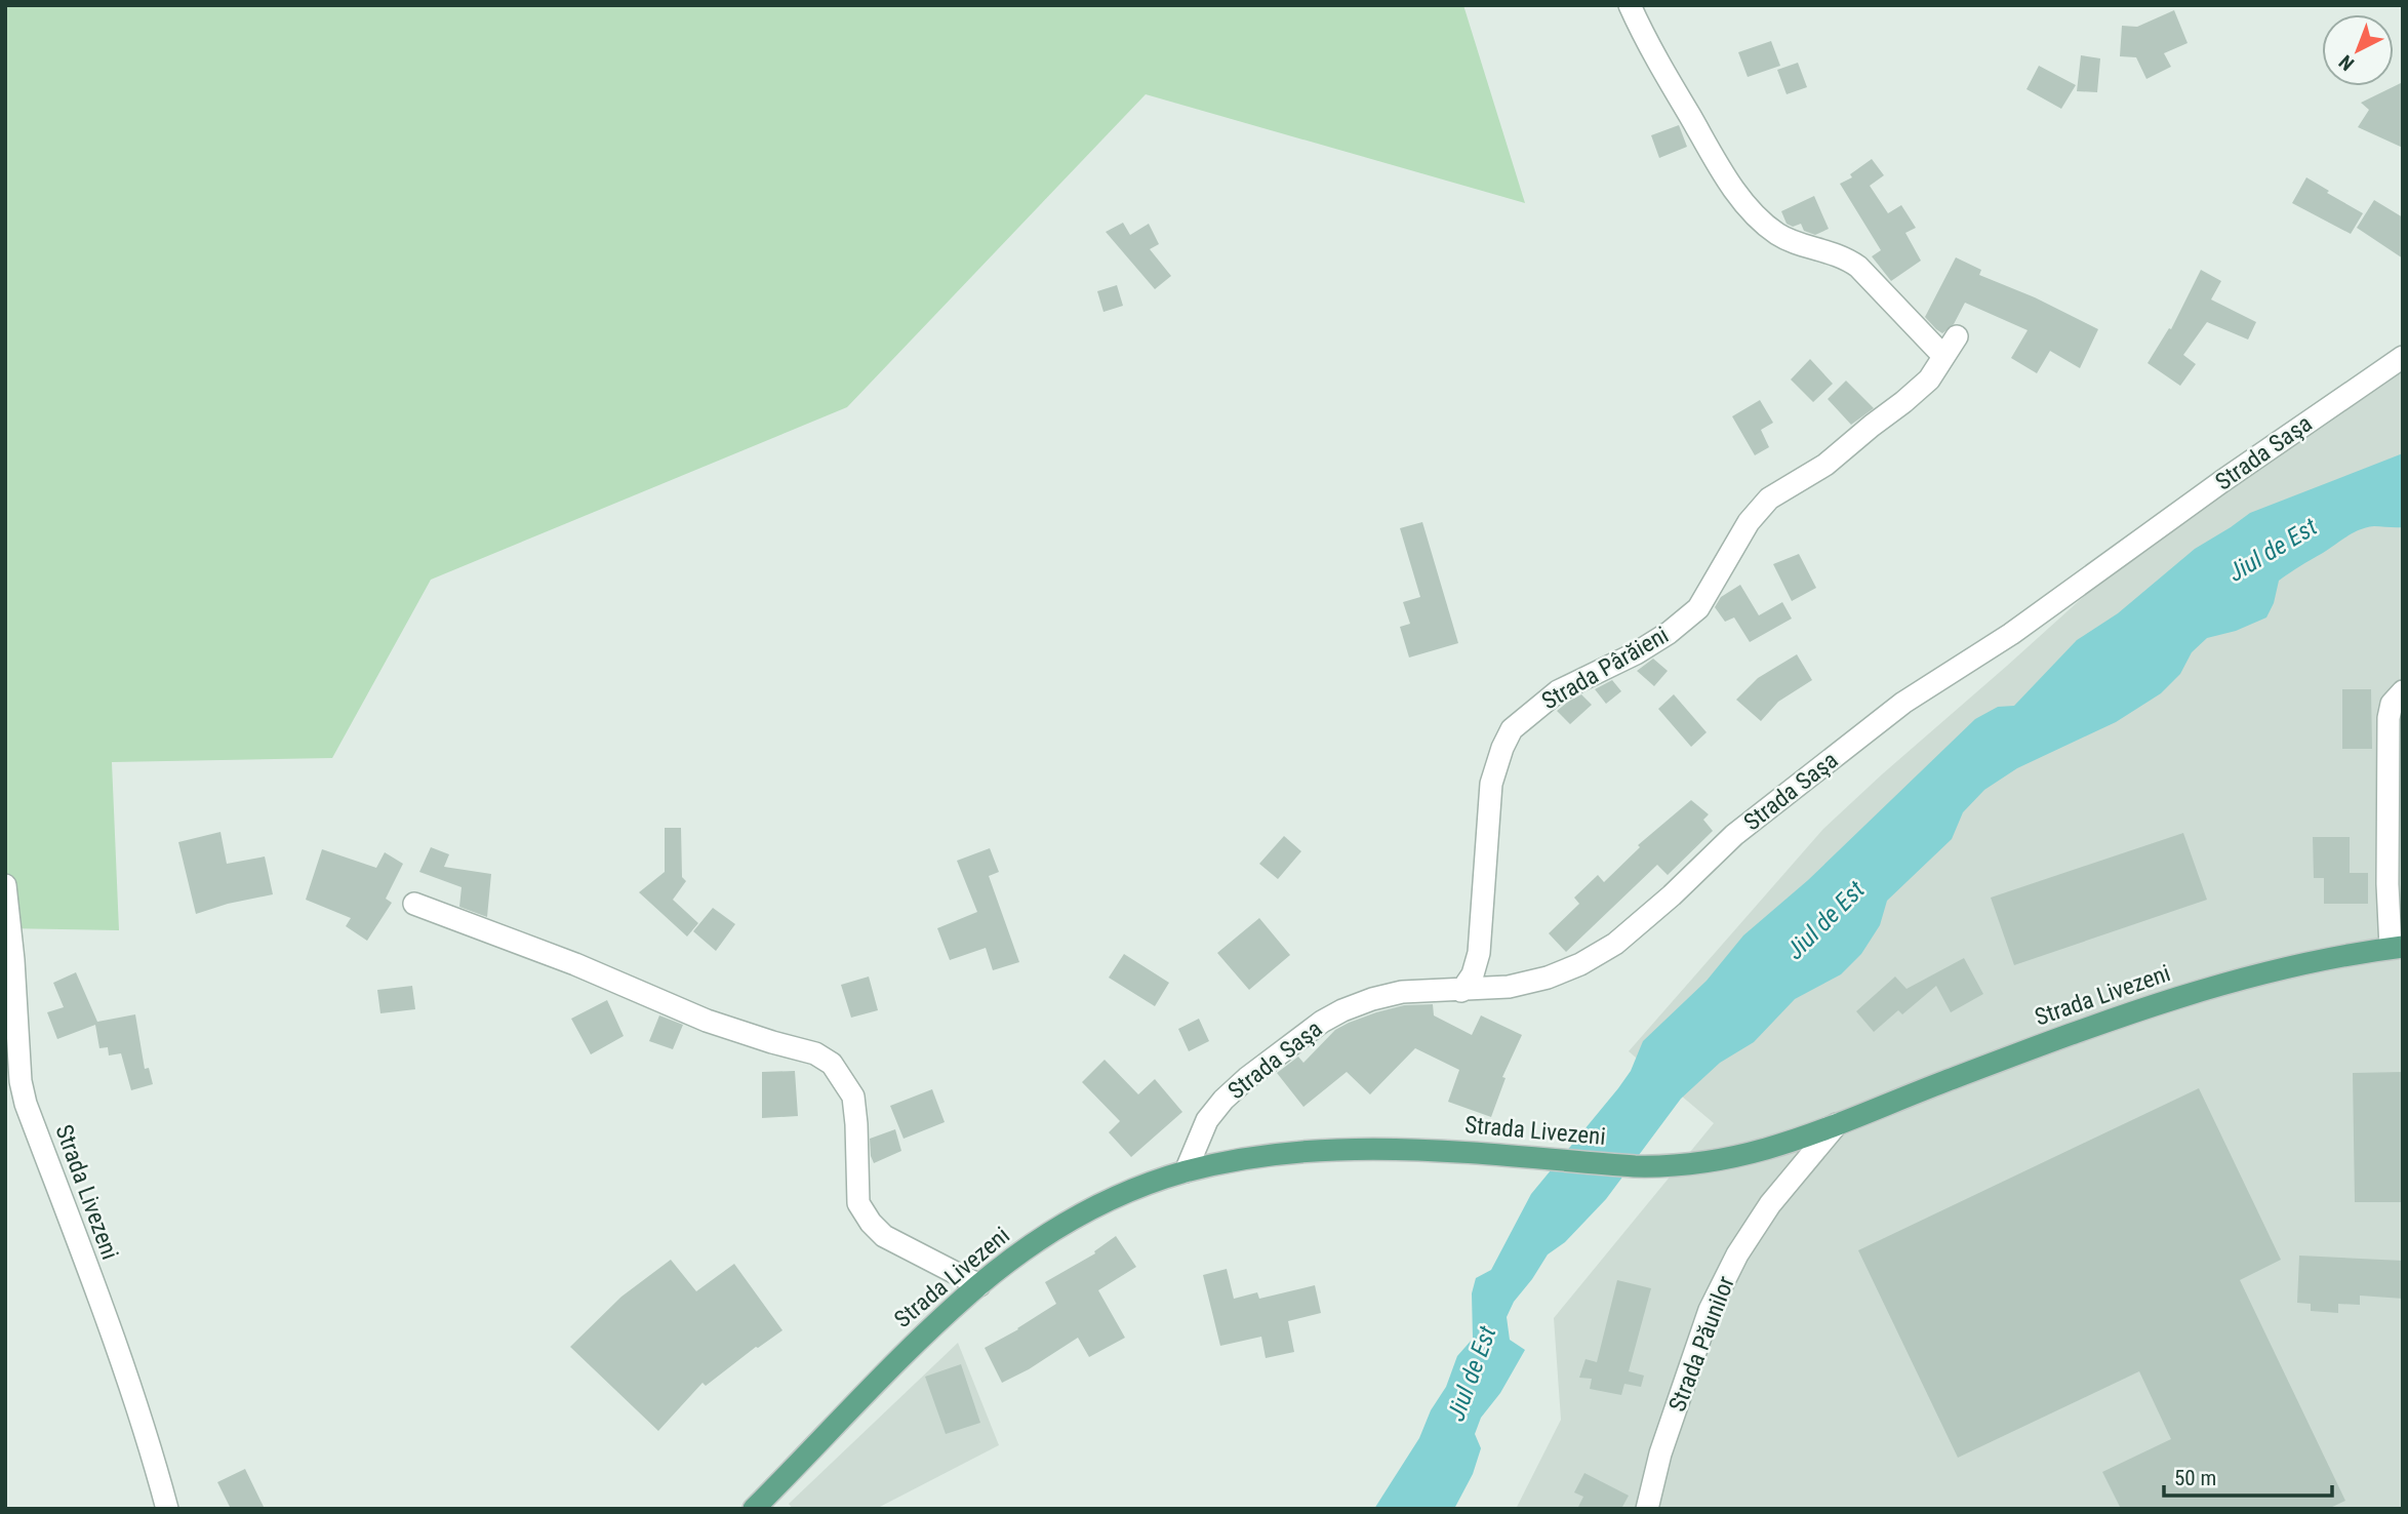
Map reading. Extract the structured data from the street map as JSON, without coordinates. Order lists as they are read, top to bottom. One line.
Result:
{"streets":{"main road":["Strada Livezeni"],"street":["Strada Saşa","Strada Pârăieni","Strada Păunilor"]},"crossings":[["Strada Saşa","Strada Pârăieni"],["Strada Saşa","Strada Livezeni"],["Strada Livezeni","Strada Păunilor"]],"water":["Jiul de Est"],"scale_bar":"50 m","north":"bottom left"}
